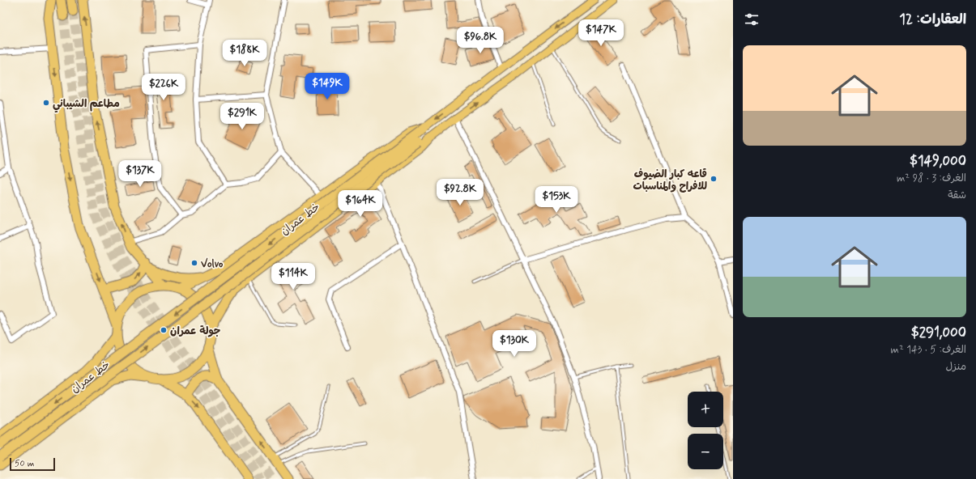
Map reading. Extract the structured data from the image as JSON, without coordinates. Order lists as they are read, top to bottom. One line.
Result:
{"streets":{"highway":["خط عمران"]},"places":["مطاعم الشيباني","قاعه كبار الضيوف للافراح والمناسبات","Volvo","جولة عمران"],"scale_bar":"50 m","page":{"heading":"العقارات: 12","price":["$147K","$96.8K","$188K","$149K","$226K","$291K","$137K","$92.8K","$153K","$164K","$114K","$130K"],"list":[{"name":"$149,000","note":"الغرف: 3 · 98 m² · شقة"},{"name":"$291,000","note":"الغرف: 5 · 143 m² · منزل"}],"map_buttons":["+","−"],"scale":"50 m"}}
